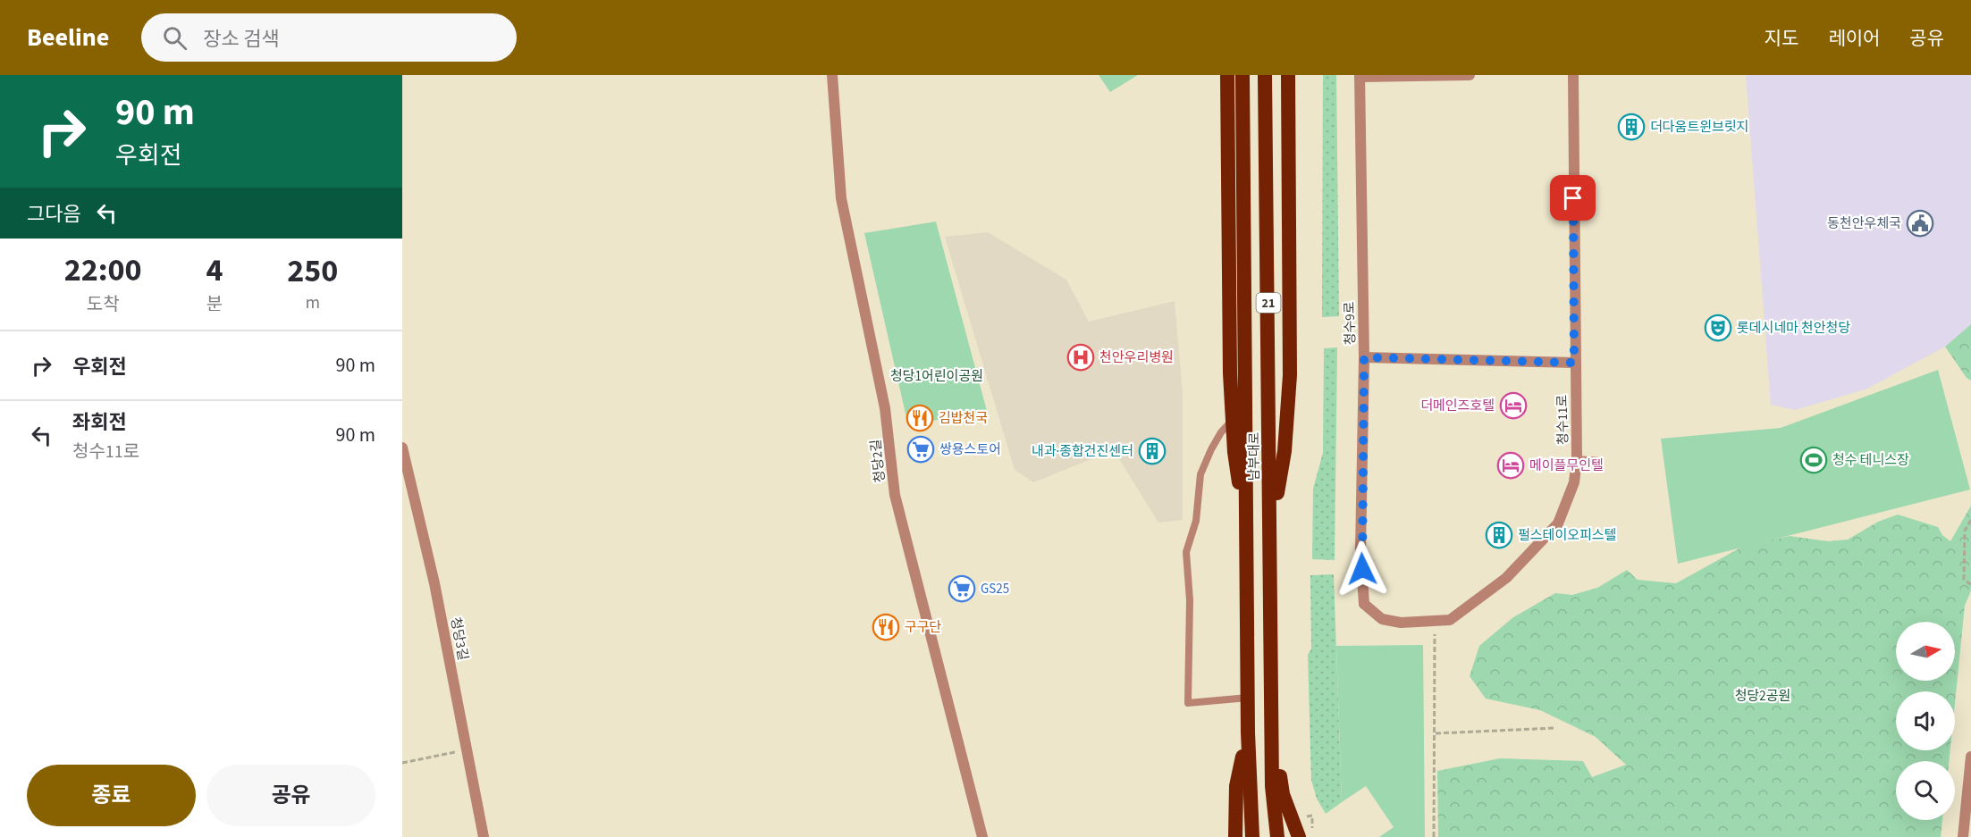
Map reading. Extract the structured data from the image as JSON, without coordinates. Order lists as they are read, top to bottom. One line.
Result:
{"streets":{"highway":["21","남부대로"],"street":["청수9로","청수11로","청당2길","청당3길"]},"crossings":[["청수9로","청수11로"]],"parks":["청당1어린이공원","청당2공원"],"places":{"building":["더다움트윈브릿지","내과·종합건진센터","펄스테이오피스텔"],"public building":["동천안우체국"],"theatre":["롯데시네마 천안청당"],"hospital":["천안우리병원"],"hotel":["더메인즈호텔","메이플무인텔"],"restaurant":["김밥천국","구구단"],"supermarket":["쌍용스토어","GS25"],"sports":["청수 테니스장"]},"north":"right","page":{"header":"Beeline","search":"장소 검색","nav":["지도","레이어","공유"],"turn":["90 m","우회전"],"then":"그다음","eta":["22:00","도착","4","분","250","m"],"list":[{"name":"우회전","value":"90 m"},{"name":"좌회전","note":"청수11로","value":"90 m"}],"buttons":["종료","공유"]}}
